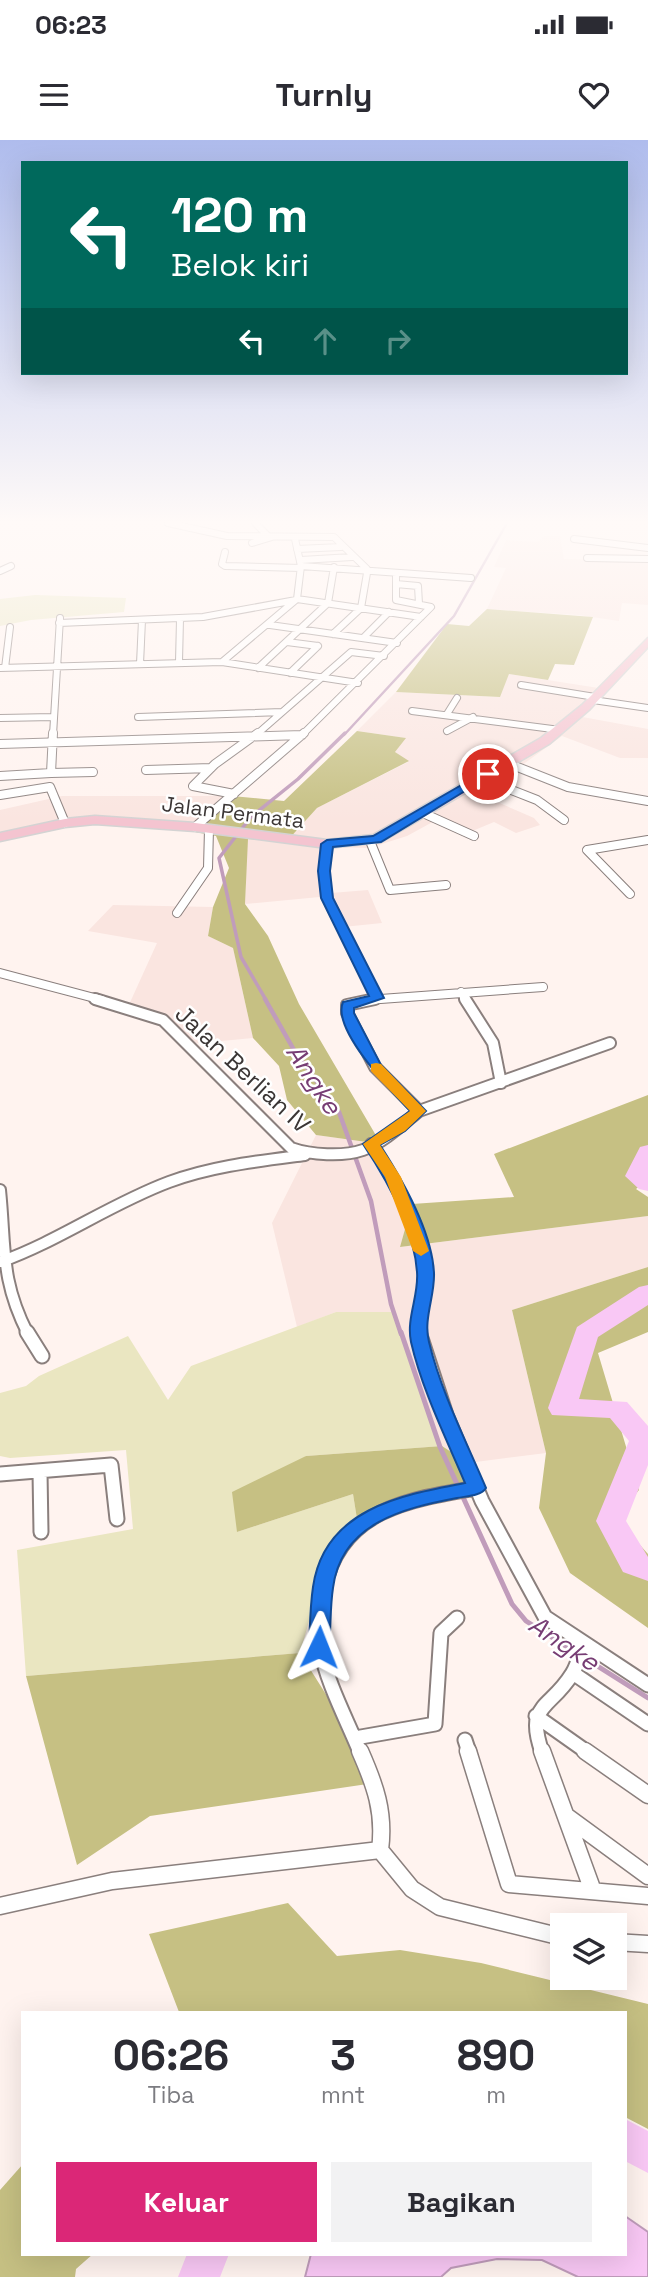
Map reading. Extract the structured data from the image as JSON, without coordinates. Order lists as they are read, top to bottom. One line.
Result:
{"streets":{"main road":["Jalan Permata"],"street":["Jalan Berlian IV"]},"water":["Angke"],"page":{"status":"06:23","header":"Turnly","turn":["120 m","Belok kiri"],"eta":["06:26","Tiba","3","mnt","890","m"],"buttons":["Keluar","Bagikan"]}}
